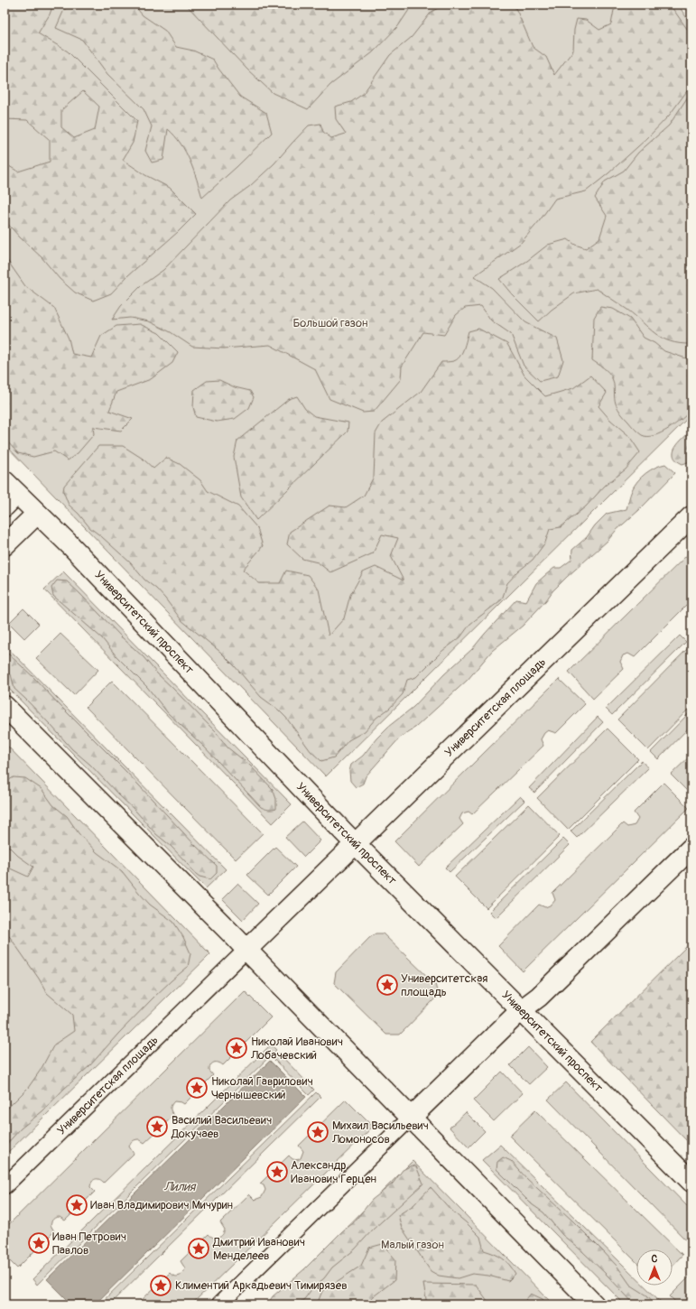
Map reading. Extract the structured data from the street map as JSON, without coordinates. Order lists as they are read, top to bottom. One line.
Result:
{"streets":{"main road":["Университетский проспект","Университетская площадь"]},"crossings":[["Университетский проспект","Университетская площадь"]],"water":["Лилия"],"parks":["Большой газон","Малый газон"],"places":{"place":["Университетская площадь","Николай Иванович Лобачевский","Николай Гаврилович Чернышевский","Василий Васильевич Докучаев","Михаил Васильевич Ломоносов","Александр Иванович Герцен","Иван Владимирович Мичурин","Иван Петрович Павлов","Дмитрий Иванович Менделеев","Климентий Аркадьевич Тимирязев"]},"north":"top"}
